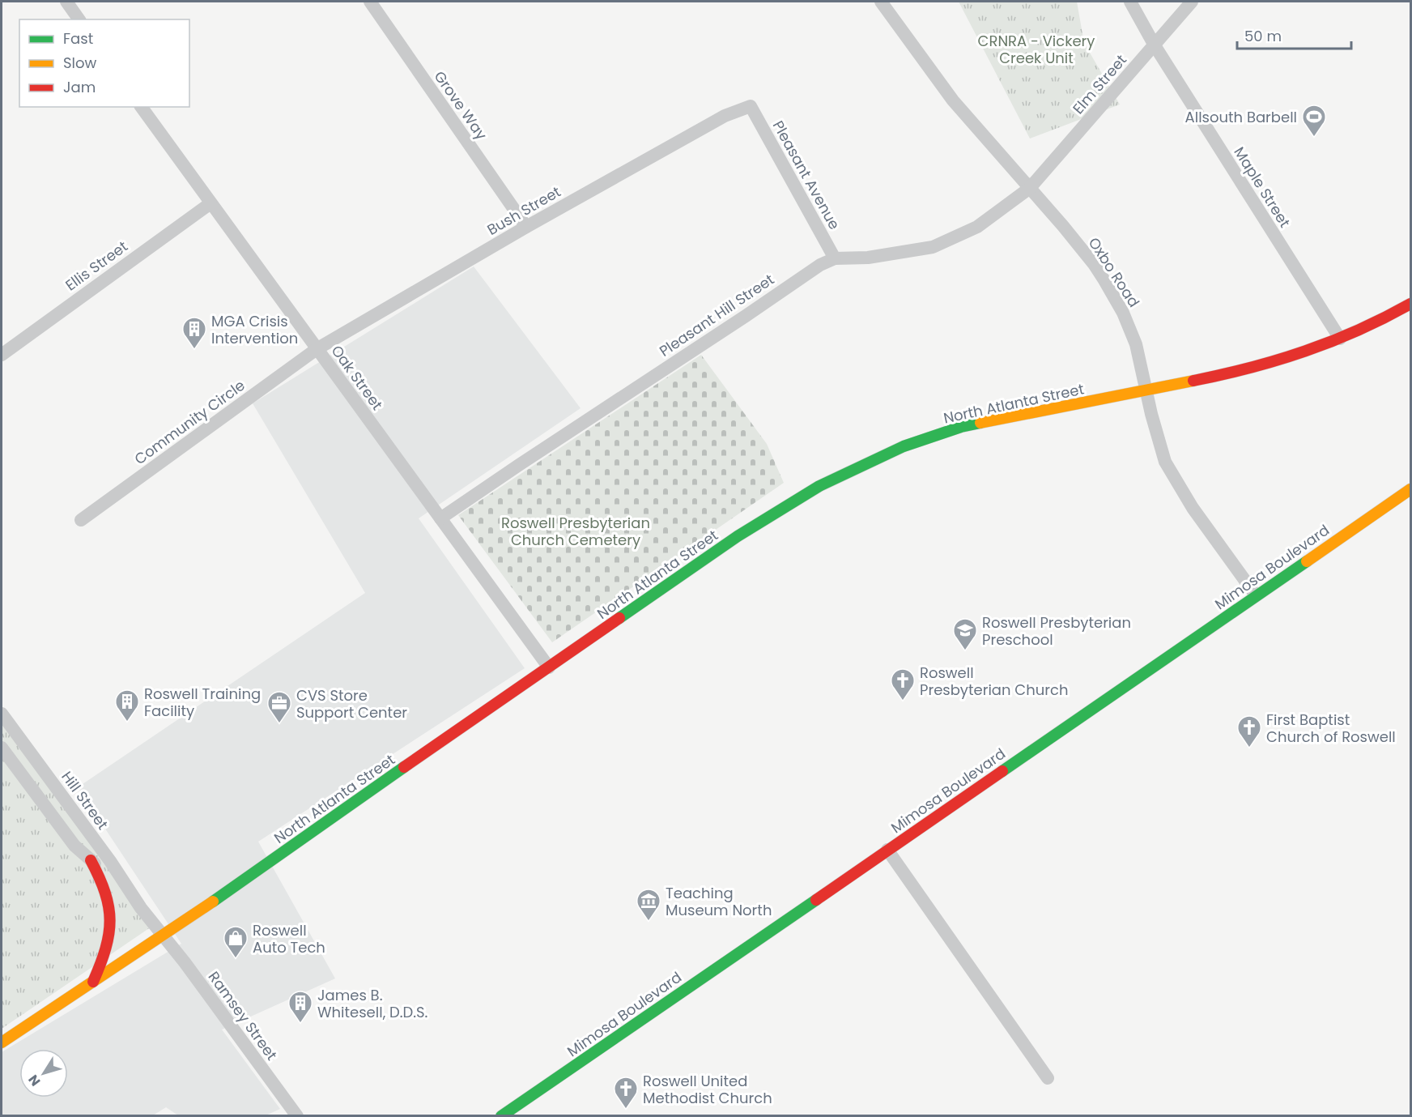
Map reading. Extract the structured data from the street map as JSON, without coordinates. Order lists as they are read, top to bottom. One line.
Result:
{"streets":{"main road":["North Atlanta Street","Mimosa Boulevard"],"street":["Elm Street","Grove Way","Pleasant Avenue","Maple Street","Bush Street","Ellis Street","Oxbo Road","Pleasant Hill Street","Oak Street","Community Circle","Hill Street","Ramsey Street"]},"crossings":[["Elm Street","Maple Street"],["Elm Street","Oxbo Road"],["Elm Street","Pleasant Hill Street"],["Grove Way","Bush Street"],["Pleasant Avenue","Bush Street"],["Pleasant Avenue","Pleasant Hill Street"],["Maple Street","North Atlanta Street"],["Bush Street","Oak Street"],["Bush Street","Community Circle"],["Ellis Street","Oak Street"],["Oxbo Road","Pleasant Hill Street"],["Oxbo Road","North Atlanta Street"],["Oxbo Road","Mimosa Boulevard"],["Pleasant Hill Street","Oak Street"],["Oak Street","North Atlanta Street"],["Oak Street","Community Circle"],["North Atlanta Street","Hill Street"],["North Atlanta Street","Ramsey Street"],["Hill Street","Ramsey Street"]],"parks":["CRNRA - Vickery Creek Unit","Roswell Presbyterian Church Cemetery"],"places":{"sports":["Allsouth Barbell"],"building":["MGA Crisis Intervention","Roswell Training Facility","James B. Whitesell, D.D.S."],"school or university":["Roswell Presbyterian Preschool"],"church":["Roswell Presbyterian Church","First Baptist Church of Roswell","Roswell United Methodist Church"],"office":["CVS Store Support Center"],"museum":["Teaching Museum North"],"shop":["Roswell Auto Tech"]},"legend":["Fast","Slow","Jam"],"scale_bar":"50 m","north":"bottom left"}
